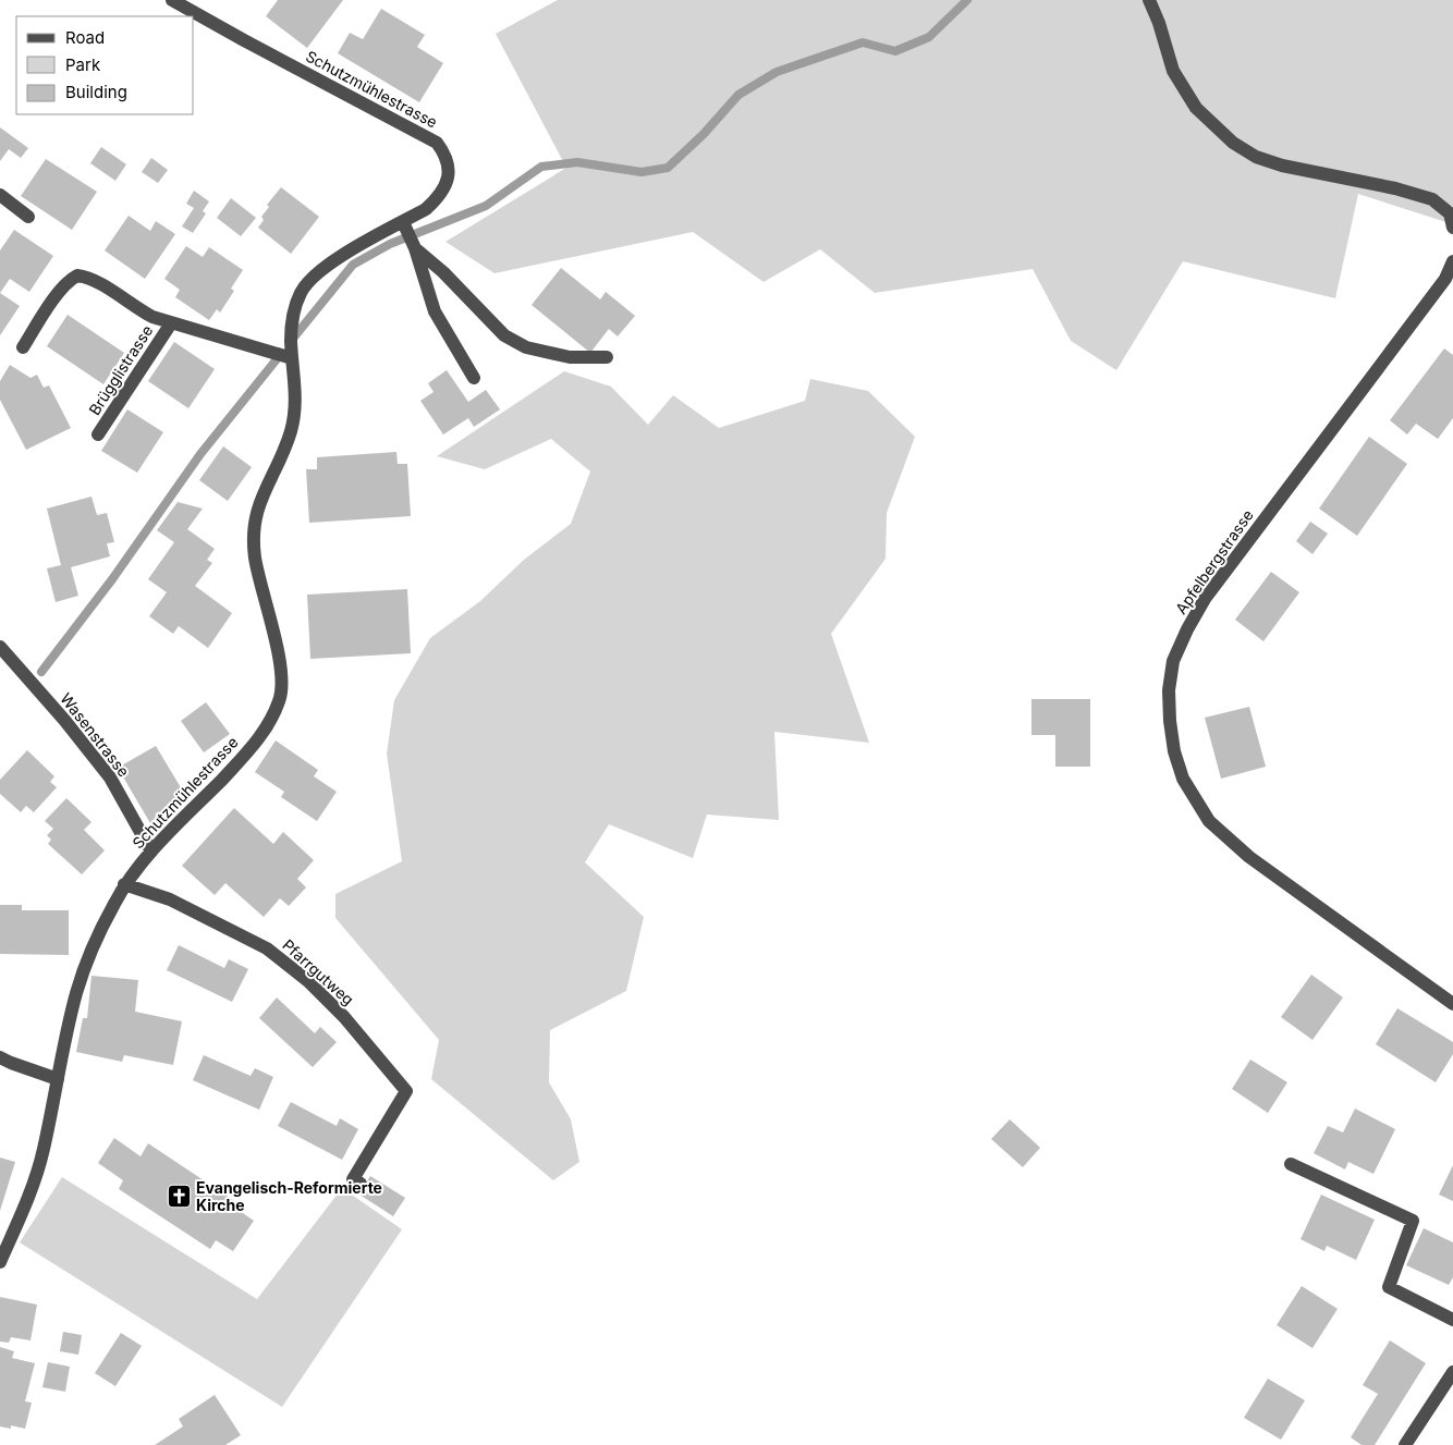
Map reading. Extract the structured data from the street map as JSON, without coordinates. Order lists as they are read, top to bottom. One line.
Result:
{"streets":{"street":["Schutzmühlestrasse","Brügglistrasse","Apfelbergstrasse","Wasenstrasse","Pfarrgutweg"]},"crossings":[["Schutzmühlestrasse","Brügglistrasse"],["Schutzmühlestrasse","Wasenstrasse"],["Schutzmühlestrasse","Pfarrgutweg"]],"places":{"church":["Evangelisch-Reformierte Kirche"]},"legend":["Road","Park","Building"]}
